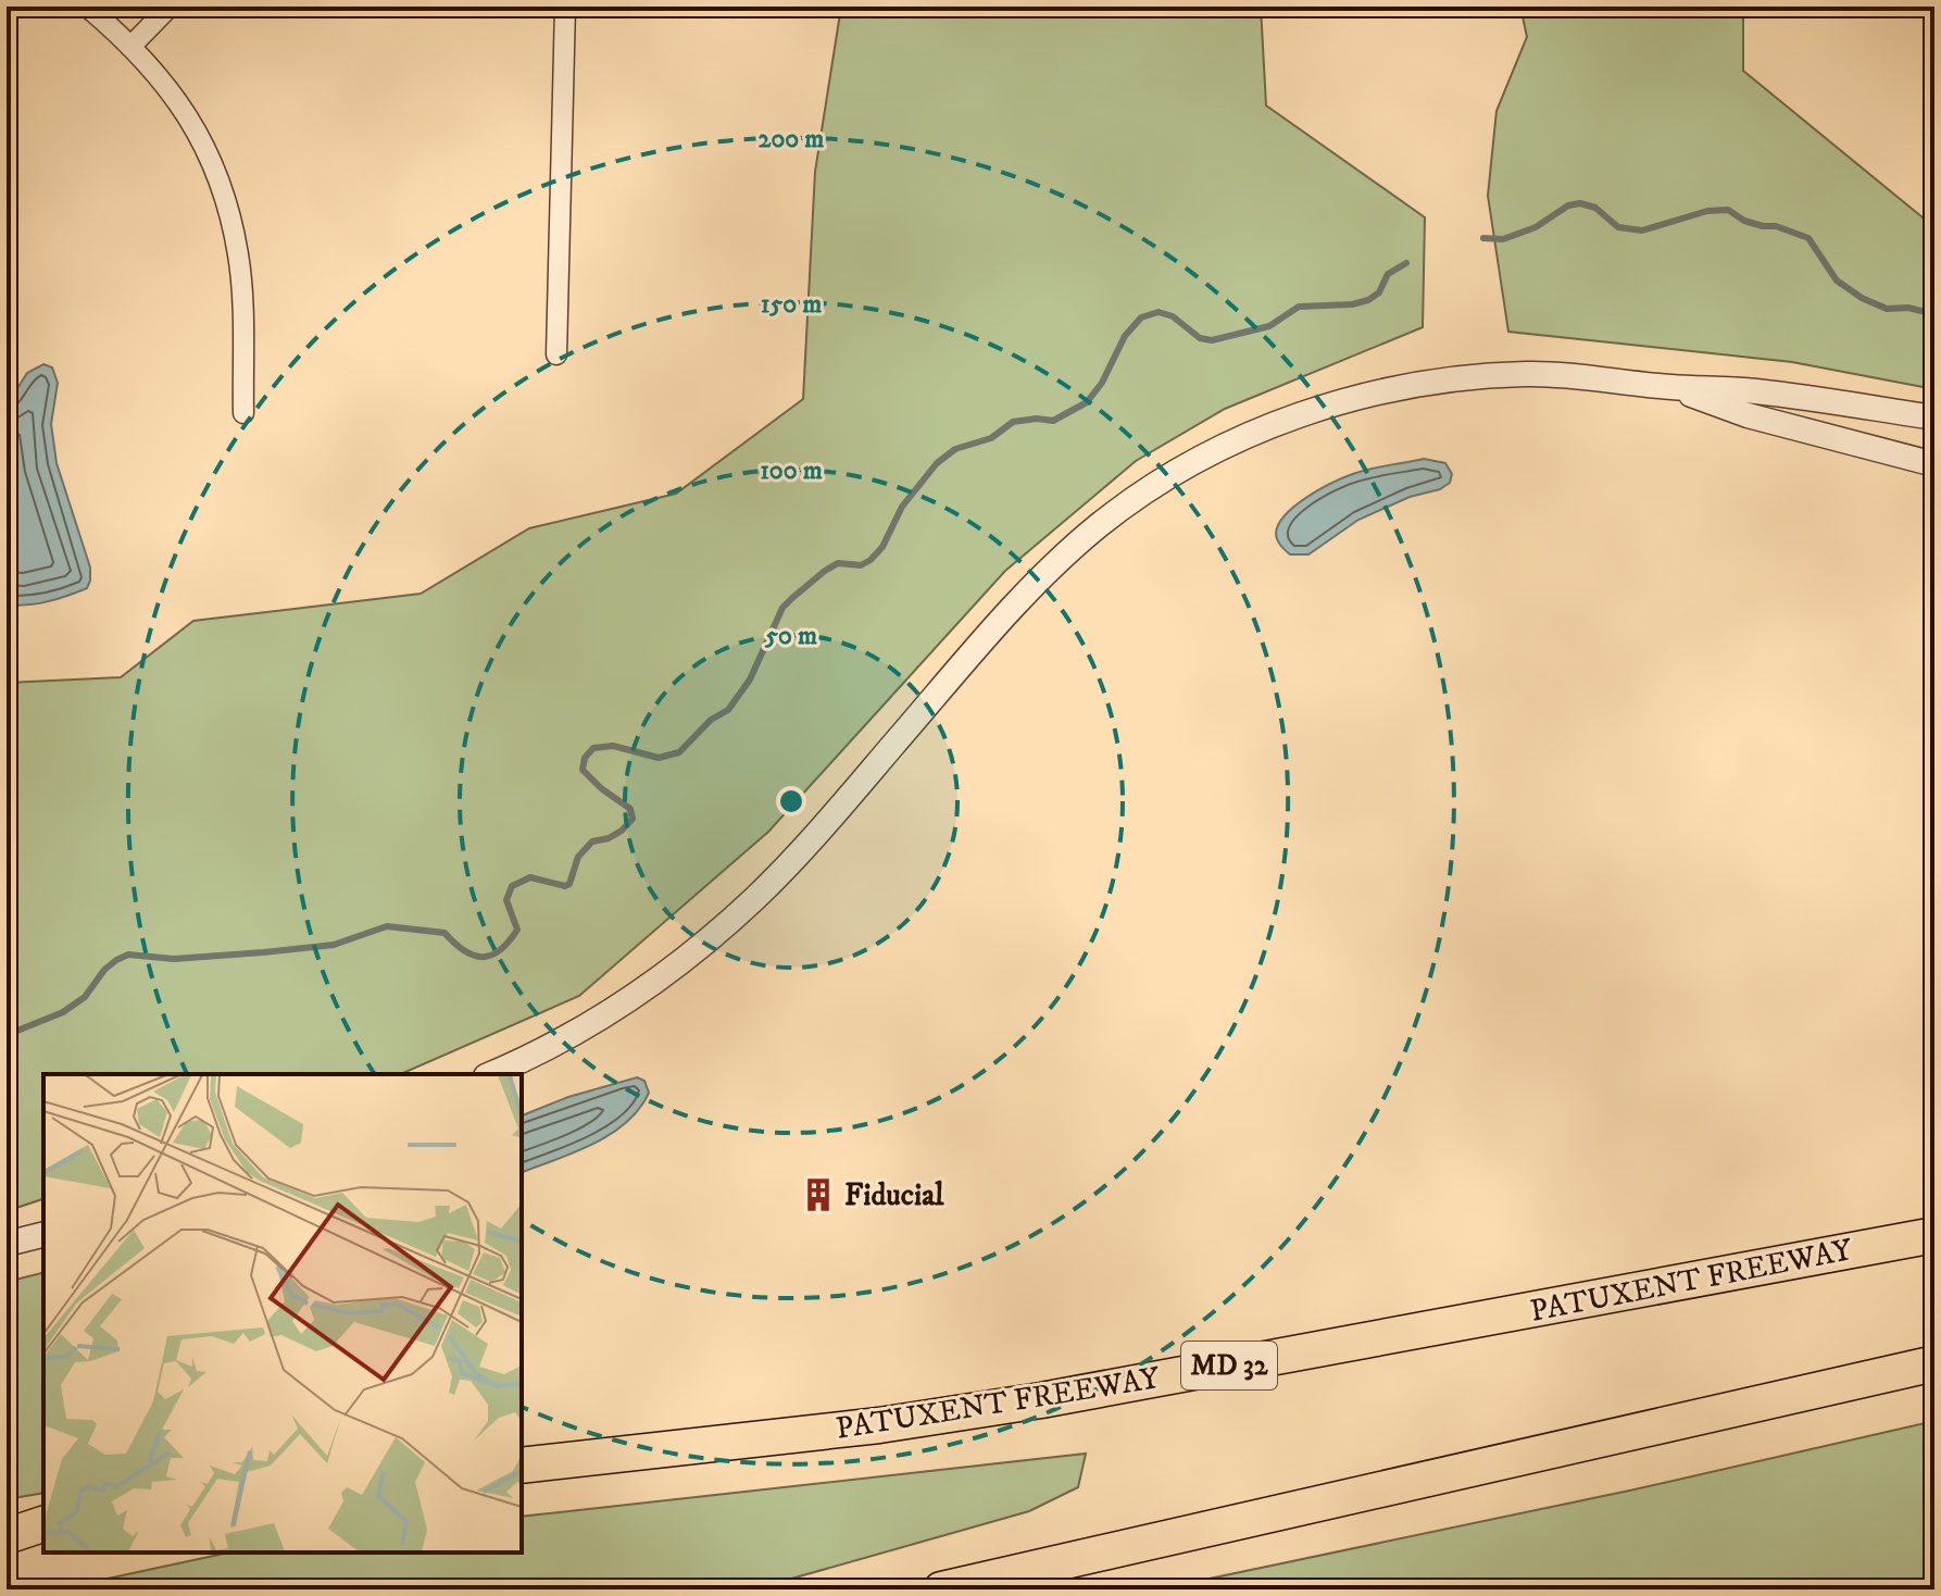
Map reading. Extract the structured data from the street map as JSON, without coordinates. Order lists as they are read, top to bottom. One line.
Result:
{"streets":{"highway":["PATUXENT FREEWAY","MD 32"]},"places":{"building":["Fiducial"]},"rings":["200 m","150 m","100 m","50 m"]}
